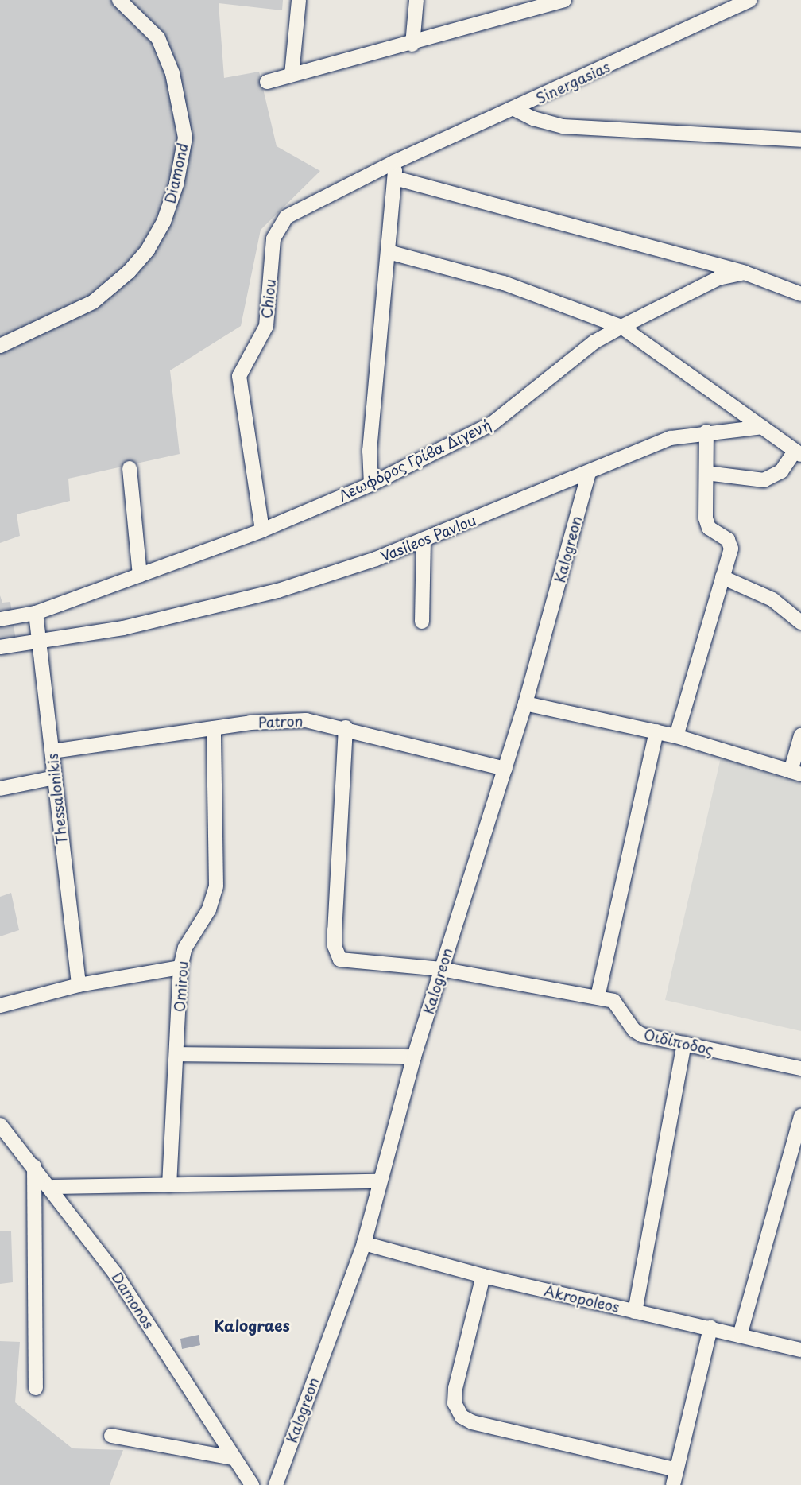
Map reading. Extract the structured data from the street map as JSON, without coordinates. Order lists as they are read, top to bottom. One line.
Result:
{"streets":{"street":["Sinergasias","Diamond","Chiou","Λεωφόρος Γρίβα Διγενή","Vasileos Pavlou","Kalogreon","Patron","Thessalonikis","Omirou","Οιδίποδος","Akropoleos","Damonos"]},"crossings":[["Sinergasias","Chiou"],["Chiou","Λεωφόρος Γρίβα Διγενή"],["Λεωφόρος Γρίβα Διγενή","Thessalonikis"],["Vasileos Pavlou","Kalogreon"],["Vasileos Pavlou","Thessalonikis"],["Kalogreon","Patron"],["Kalogreon","Οιδίποδος"],["Kalogreon","Akropoleos"],["Patron","Thessalonikis"],["Patron","Omirou"],["Patron","Οιδίποδος"]],"districts":["Kalograes"]}
